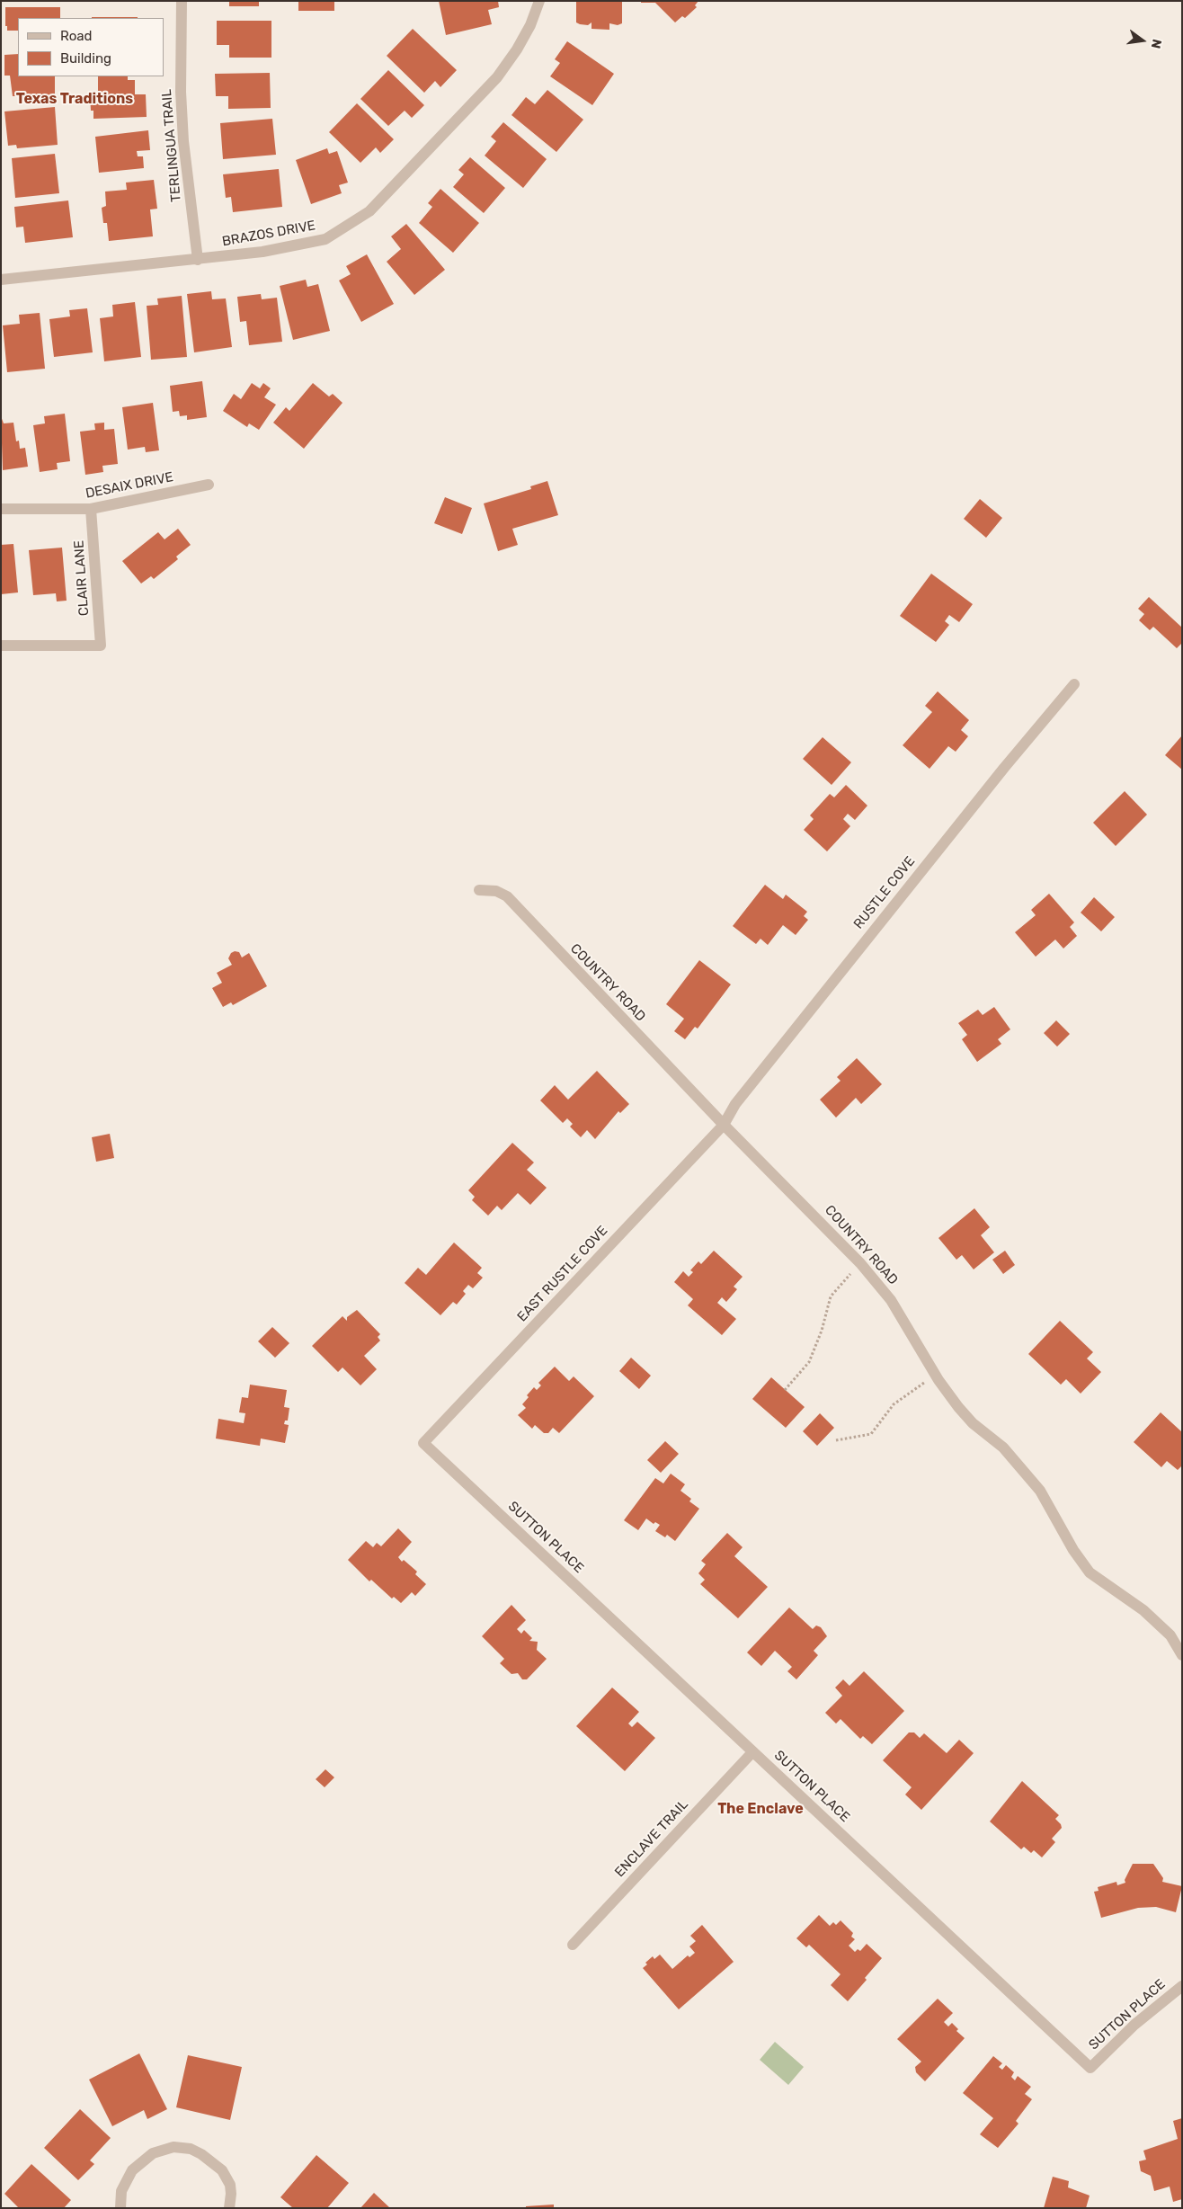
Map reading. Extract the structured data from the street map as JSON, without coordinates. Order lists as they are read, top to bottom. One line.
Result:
{"streets":{"street":["TERLINGUA TRAIL","BRAZOS DRIVE","DESAIX DRIVE","CLAIR LANE","RUSTLE COVE","COUNTRY ROAD","EAST RUSTLE COVE","SUTTON PLACE","ENCLAVE TRAIL"]},"crossings":[["TERLINGUA TRAIL","BRAZOS DRIVE"],["DESAIX DRIVE","CLAIR LANE"],["RUSTLE COVE","COUNTRY ROAD"],["RUSTLE COVE","EAST RUSTLE COVE"],["COUNTRY ROAD","EAST RUSTLE COVE"],["EAST RUSTLE COVE","SUTTON PLACE"],["SUTTON PLACE","ENCLAVE TRAIL"]],"districts":["Texas Traditions","The Enclave"],"legend":["Road","Building"],"north":"right"}
